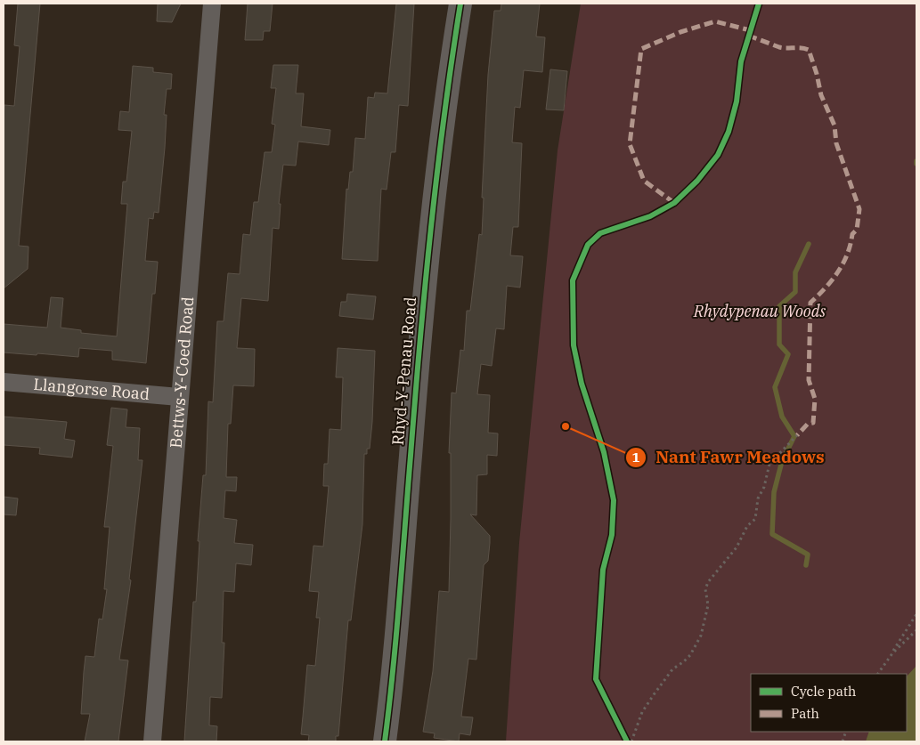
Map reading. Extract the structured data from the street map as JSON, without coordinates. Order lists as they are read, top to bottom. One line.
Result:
{"streets":{"street":["Rhyd-Y-Penau Road","Bettws-Y-Coed Road","Llangorse Road"]},"crossings":[["Bettws-Y-Coed Road","Llangorse Road"]],"parks":["Rhydypenau Woods"],"places":["Nant Fawr Meadows"],"legend":["Cycle path","Path"]}
